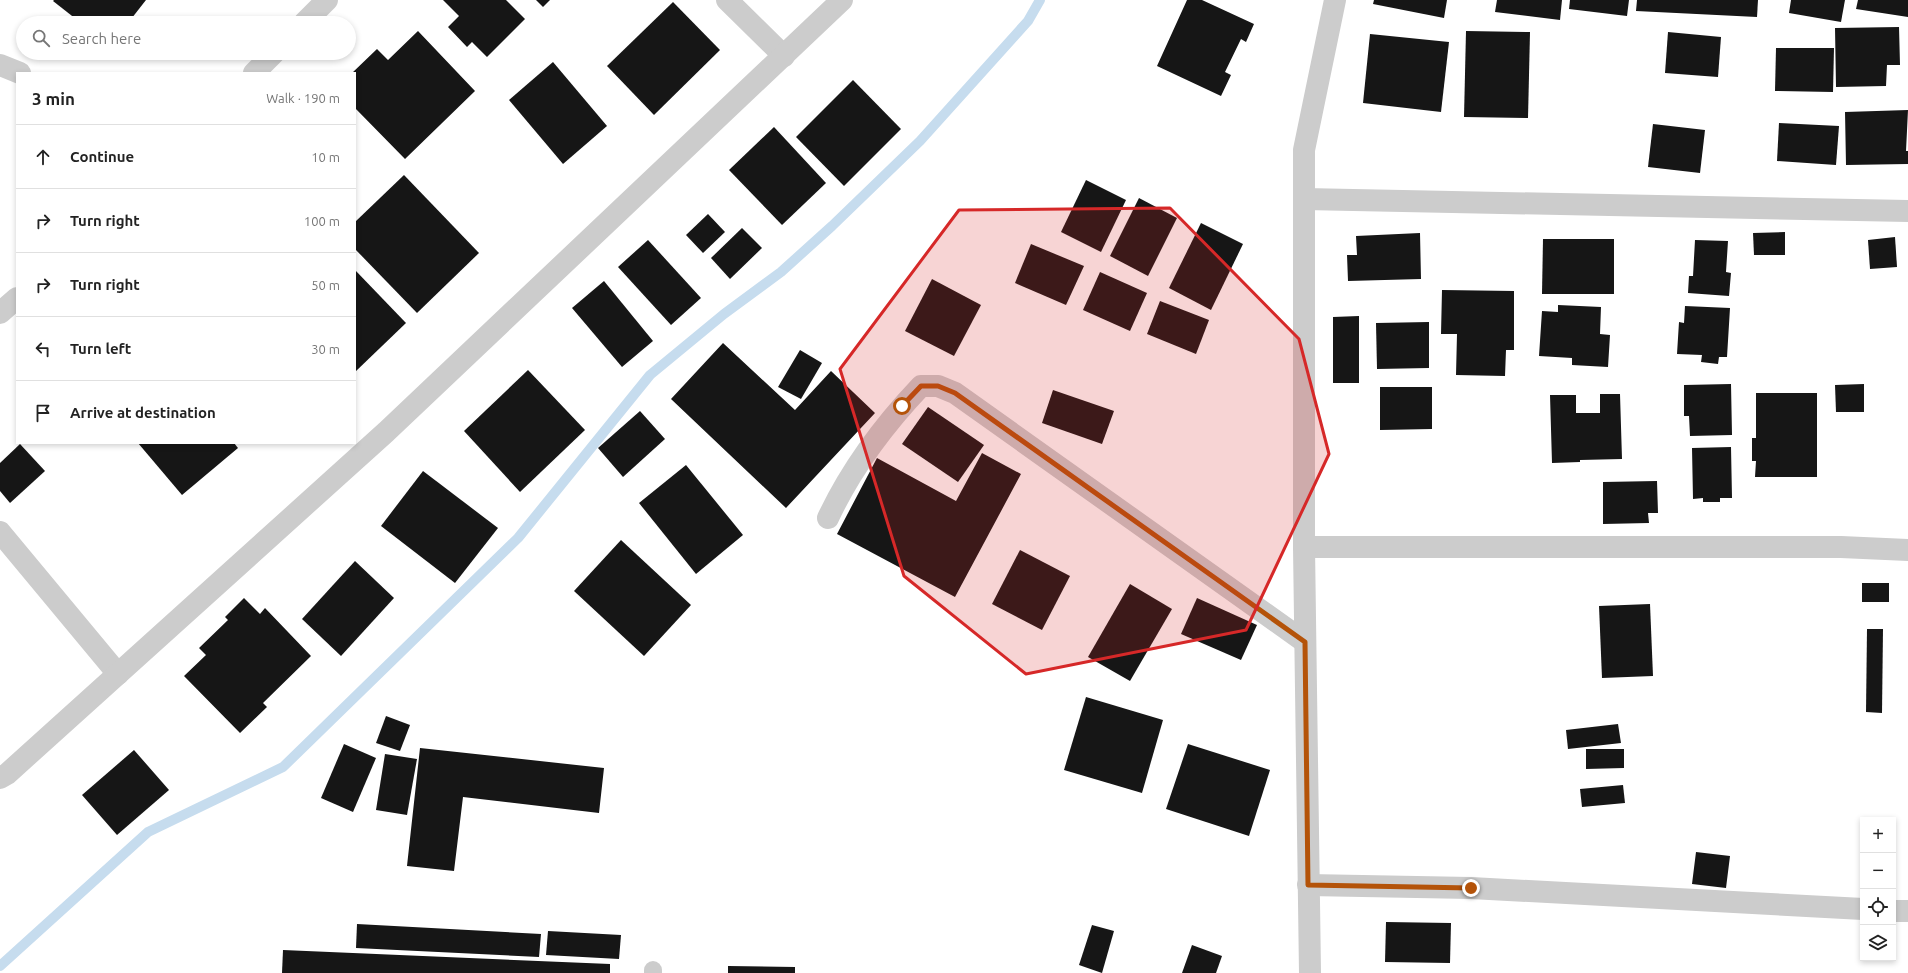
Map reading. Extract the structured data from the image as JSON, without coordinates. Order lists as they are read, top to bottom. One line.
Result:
{"page":{"search":"Search here","heading":["3 min","Walk · 190 m"],"list":[["Continue","10 m"],["Turn right","100 m"],["Turn right","50 m"],["Turn left","30 m"],"Arrive at destination"],"map_buttons":["+","−"]}}
